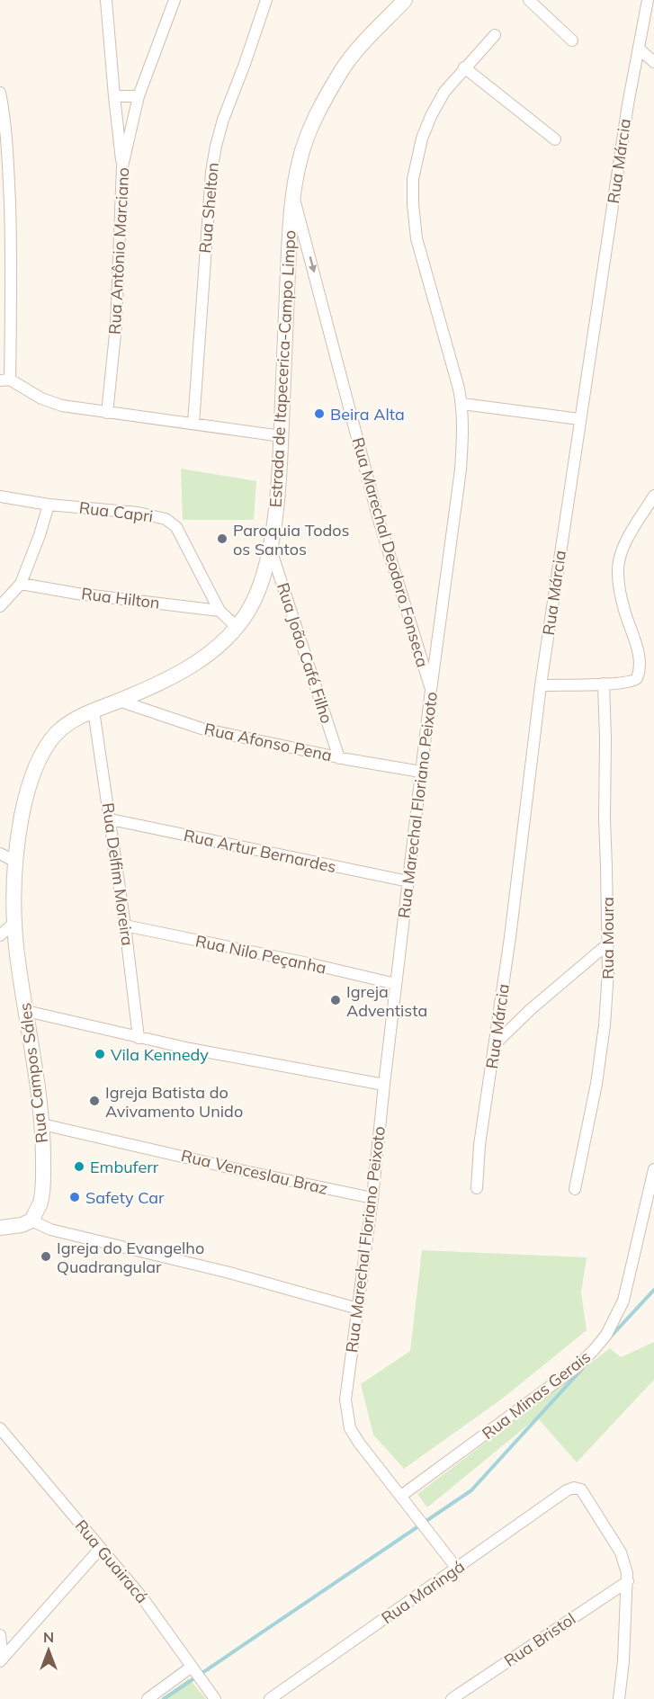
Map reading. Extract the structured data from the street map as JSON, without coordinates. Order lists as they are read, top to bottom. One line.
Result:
{"streets":{"main road":["Estrada de Itapecerica-Campo Limpo","Rua Campos Sáles"],"street":["Rua Márcia","Rua Shelton","Rua Antônio Marciano","Rua Capri","Rua Marechal Deodoro Fonseca","Rua Hilton","Rua João Café Filho","Rua Afonso Pena","Rua Marechal Floriano Peixoto","Rua Artur Bernardes","Rua Delfim Moreira","Rua Moura","Rua Nilo Peçanha","Rua Venceslau Braz","Rua Minas Gerais","Rua Guairacá","Rua Maringá","Rua Bristol"]},"crossings":[["Estrada de Itapecerica-Campo Limpo","Rua Capri"],["Estrada de Itapecerica-Campo Limpo","Rua Marechal Deodoro Fonseca"],["Estrada de Itapecerica-Campo Limpo","Rua João Café Filho"],["Estrada de Itapecerica-Campo Limpo","Rua Afonso Pena"],["Estrada de Itapecerica-Campo Limpo","Rua Delfim Moreira"],["Estrada de Itapecerica-Campo Limpo","Rua Campos Sáles"],["Rua Capri","Rua Hilton"],["Rua Marechal Deodoro Fonseca","Rua Marechal Floriano Peixoto"],["Rua João Café Filho","Rua Afonso Pena"],["Rua Afonso Pena","Rua Marechal Floriano Peixoto"],["Rua Marechal Floriano Peixoto","Rua Artur Bernardes"],["Rua Marechal Floriano Peixoto","Rua Nilo Peçanha"],["Rua Marechal Floriano Peixoto","Rua Venceslau Braz"],["Rua Marechal Floriano Peixoto","Rua Minas Gerais"],["Rua Marechal Floriano Peixoto","Rua Maringá"],["Rua Artur Bernardes","Rua Delfim Moreira"],["Rua Delfim Moreira","Rua Nilo Peçanha"],["Rua Campos Sáles","Rua Venceslau Braz"],["Rua Maringá","Rua Bristol"]],"one_way":["Rua Marechal Deodoro Fonseca"],"places":["Beira Alta","Paroquia Todos os Santos","Igreja Adventista","Vila Kennedy","Igreja Batista do Avivamento Unido","Embuferr","Safety Car","Igreja do Evangelho Quadrangular"],"north":"top"}
